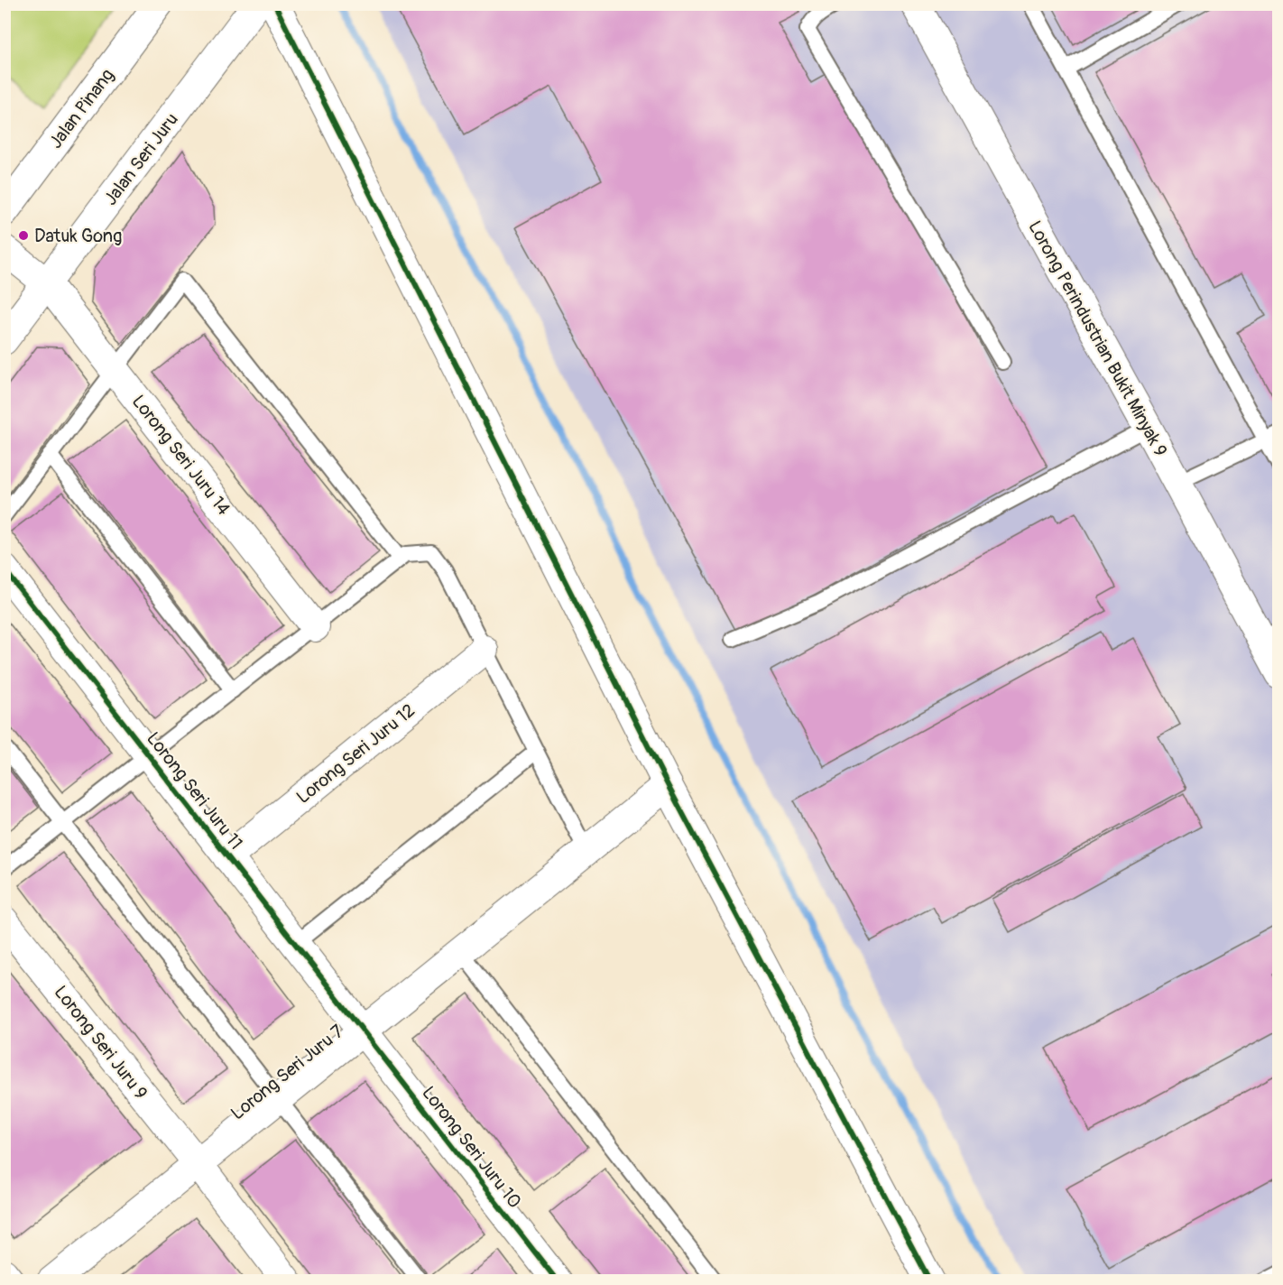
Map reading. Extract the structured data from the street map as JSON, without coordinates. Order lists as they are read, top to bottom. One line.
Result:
{"streets":{"street":["Jalan Pinang","Jalan Seri Juru","Lorong Perindustrian Bukit Minyak 9","Lorong Seri Juru 14","Lorong Seri Juru 12","Lorong Seri Juru 11","Lorong Seri Juru 9","Lorong Seri Juru 7","Lorong Seri Juru 10"]},"crossings":[["Jalan Seri Juru","Lorong Seri Juru 14"],["Lorong Seri Juru 12","Lorong Seri Juru 11"],["Lorong Seri Juru 11","Lorong Seri Juru 7"],["Lorong Seri Juru 11","Lorong Seri Juru 10"],["Lorong Seri Juru 9","Lorong Seri Juru 7"],["Lorong Seri Juru 7","Lorong Seri Juru 10"]],"places":["Datuk Gong"]}
